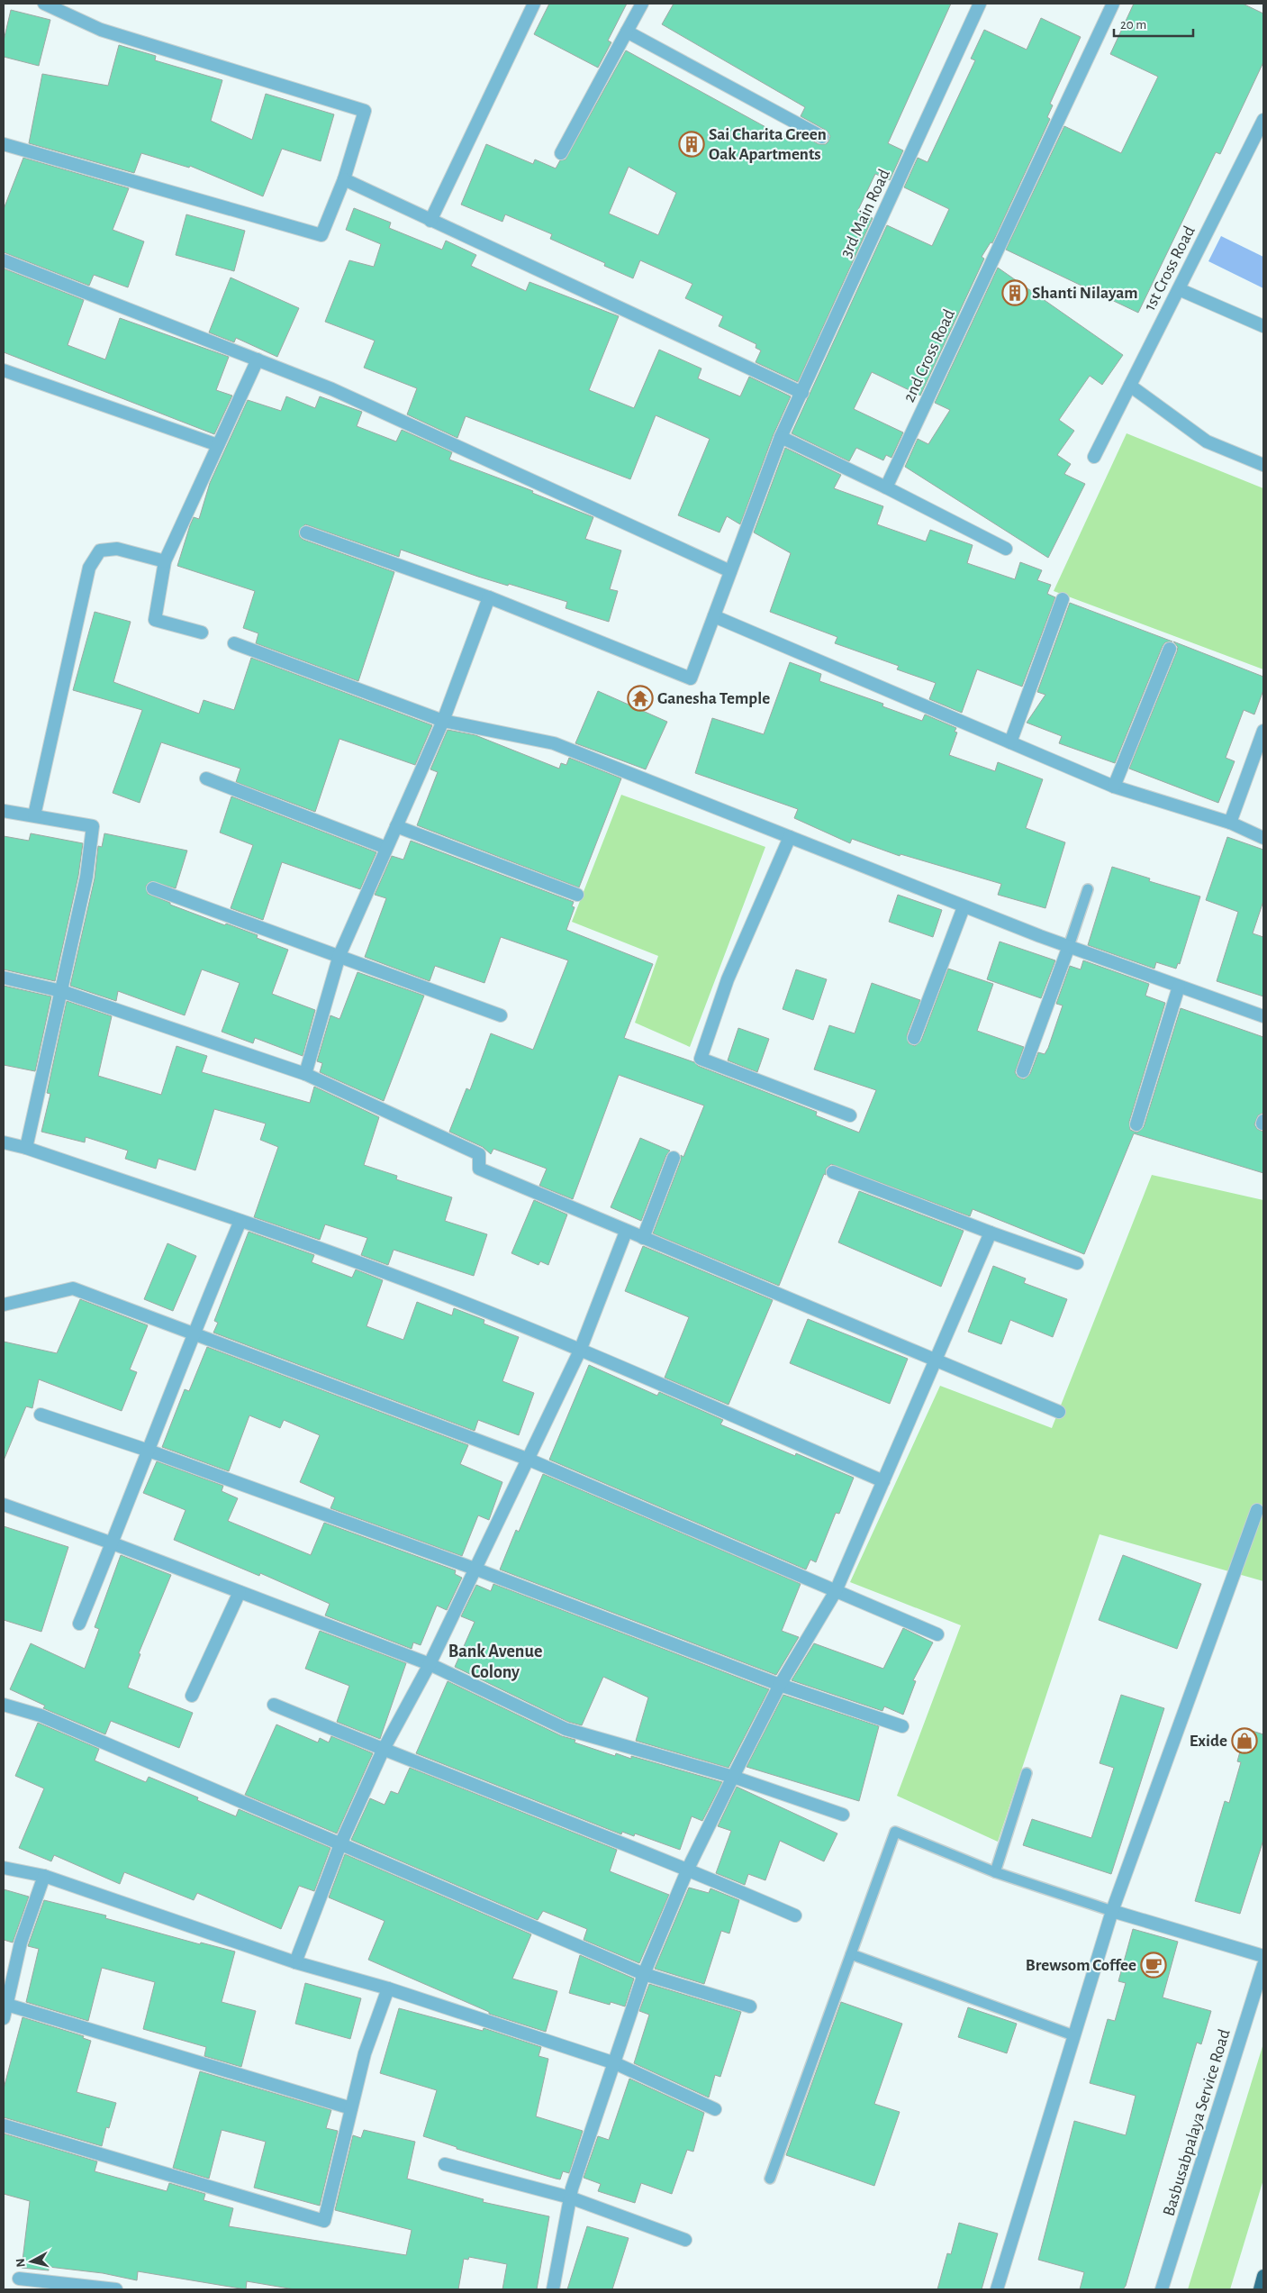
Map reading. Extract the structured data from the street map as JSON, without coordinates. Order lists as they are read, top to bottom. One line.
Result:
{"streets":{"street":["3rd Main Road","1st Cross Road","2nd Cross Road","Basbusabpalaya Service Road"]},"districts":["Bank Avenue Colony"],"places":{"building":["Sai Charita Green Oak Apartments","Shanti Nilayam"],"temple":["Ganesha Temple"],"shop":["Exide"],"cafe":["Brewsom Coffee"]},"scale_bar":"20 m","north":"left"}
